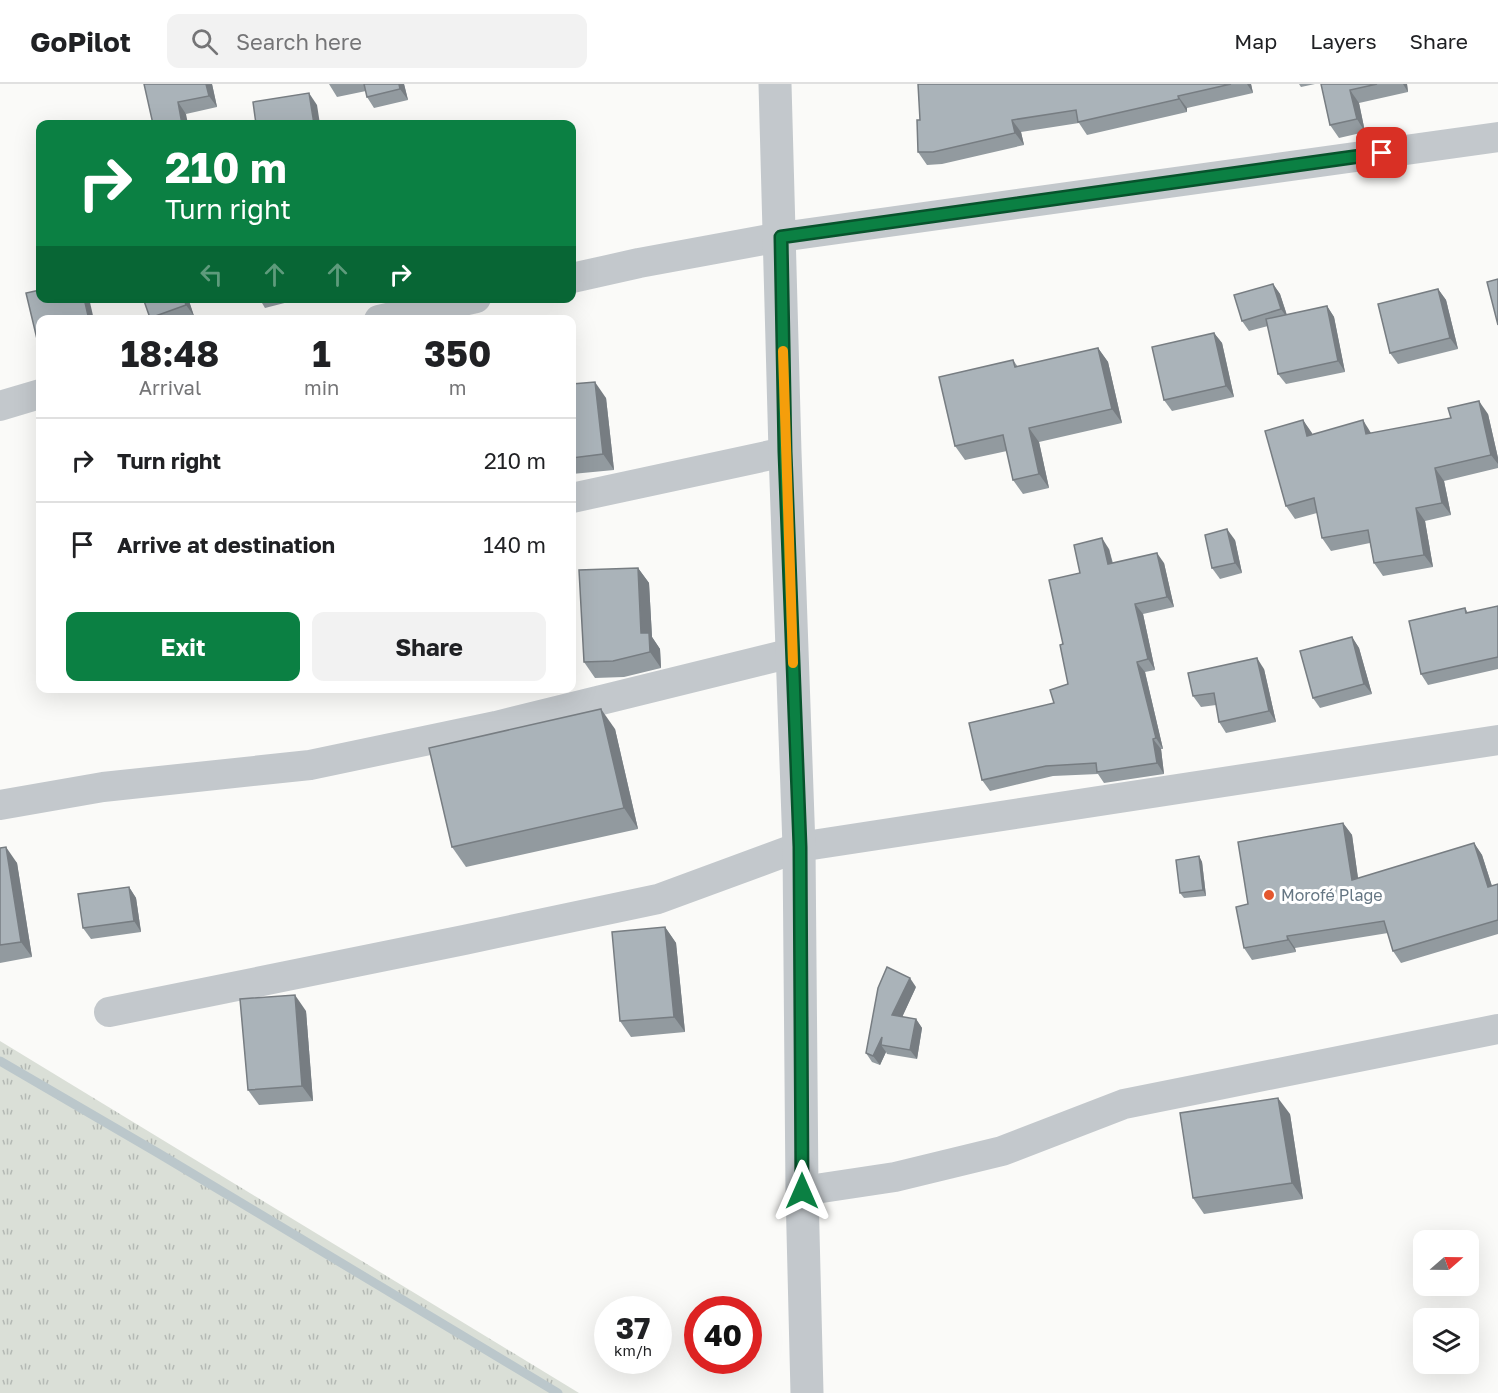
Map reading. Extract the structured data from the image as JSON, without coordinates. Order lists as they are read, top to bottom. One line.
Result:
{"places":["Morofé Plage"],"north":"right","page":{"header":"GoPilot","search":"Search here","nav":["Map","Layers","Share"],"turn":["210 m","Turn right"],"eta":["18:48","Arrival","1","min","350","m"],"list":[{"name":"Turn right","value":"210 m"},{"name":"Arrive at destination","value":"140 m"}],"buttons":["Exit","Share"],"speed":"37 km/h","limit":"40"}}
